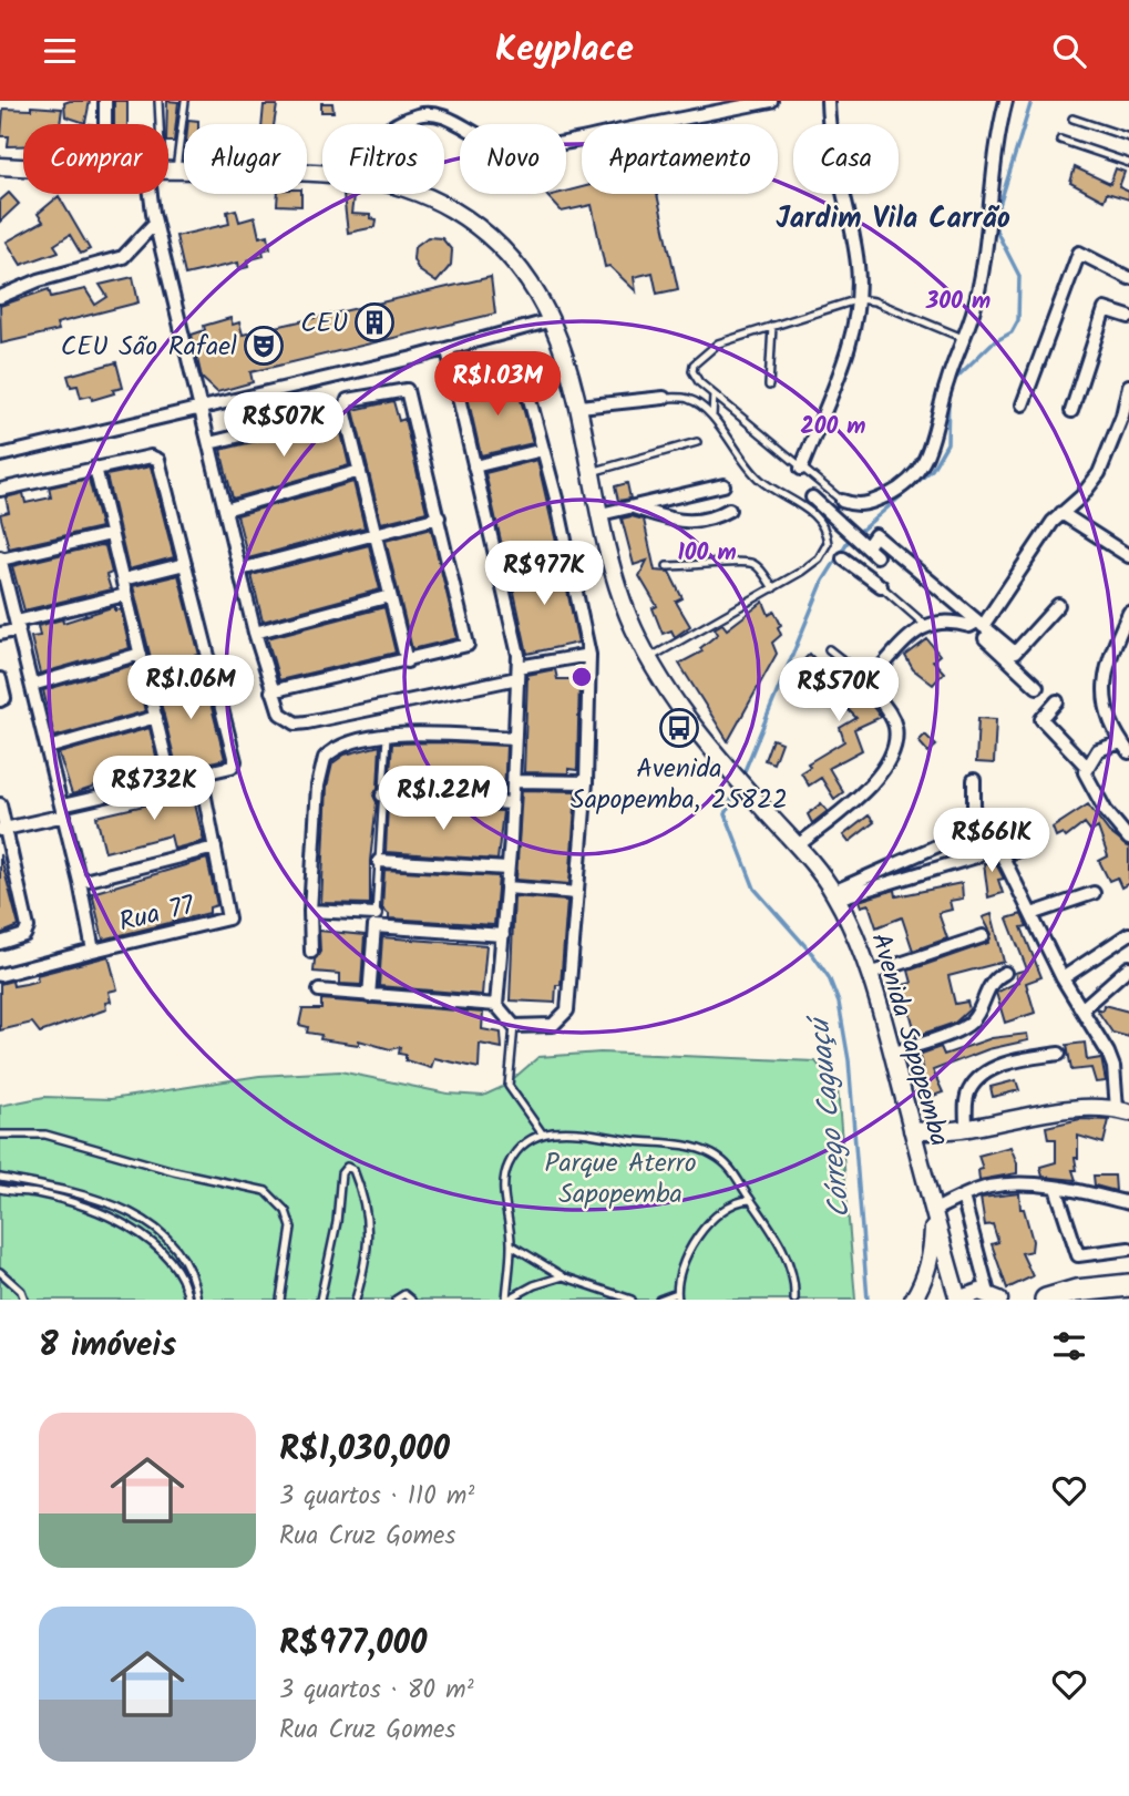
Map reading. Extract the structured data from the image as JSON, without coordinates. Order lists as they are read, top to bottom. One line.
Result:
{"streets":{"main road":["Avenida Sapopemba"],"street":["Rua 77"]},"districts":["Jardim Vila Carrão"],"water":["Córrego Caguaçú"],"parks":["Parque Aterro Sapopemba"],"places":{"building":["CEU"],"theatre":["CEU São Rafael"],"bus stop":["Avenida Sapopemba, 25822"]},"page":{"header":"Keyplace","chip":["Comprar","Alugar","Filtros","Novo","Apartamento","Casa"],"price":["R$1.03M","R$507K","R$977K","R$1.06M","R$570K","R$732K","R$1.22M","R$661K"],"heading":"8 imóveis","list":[{"name":"R$1,030,000","note":"3 quartos · 110 m² · Rua Cruz Gomes"},{"name":"R$977,000","note":"3 quartos · 80 m² · Rua Cruz Gomes"}]},"rings":["300 m","200 m","100 m"]}
